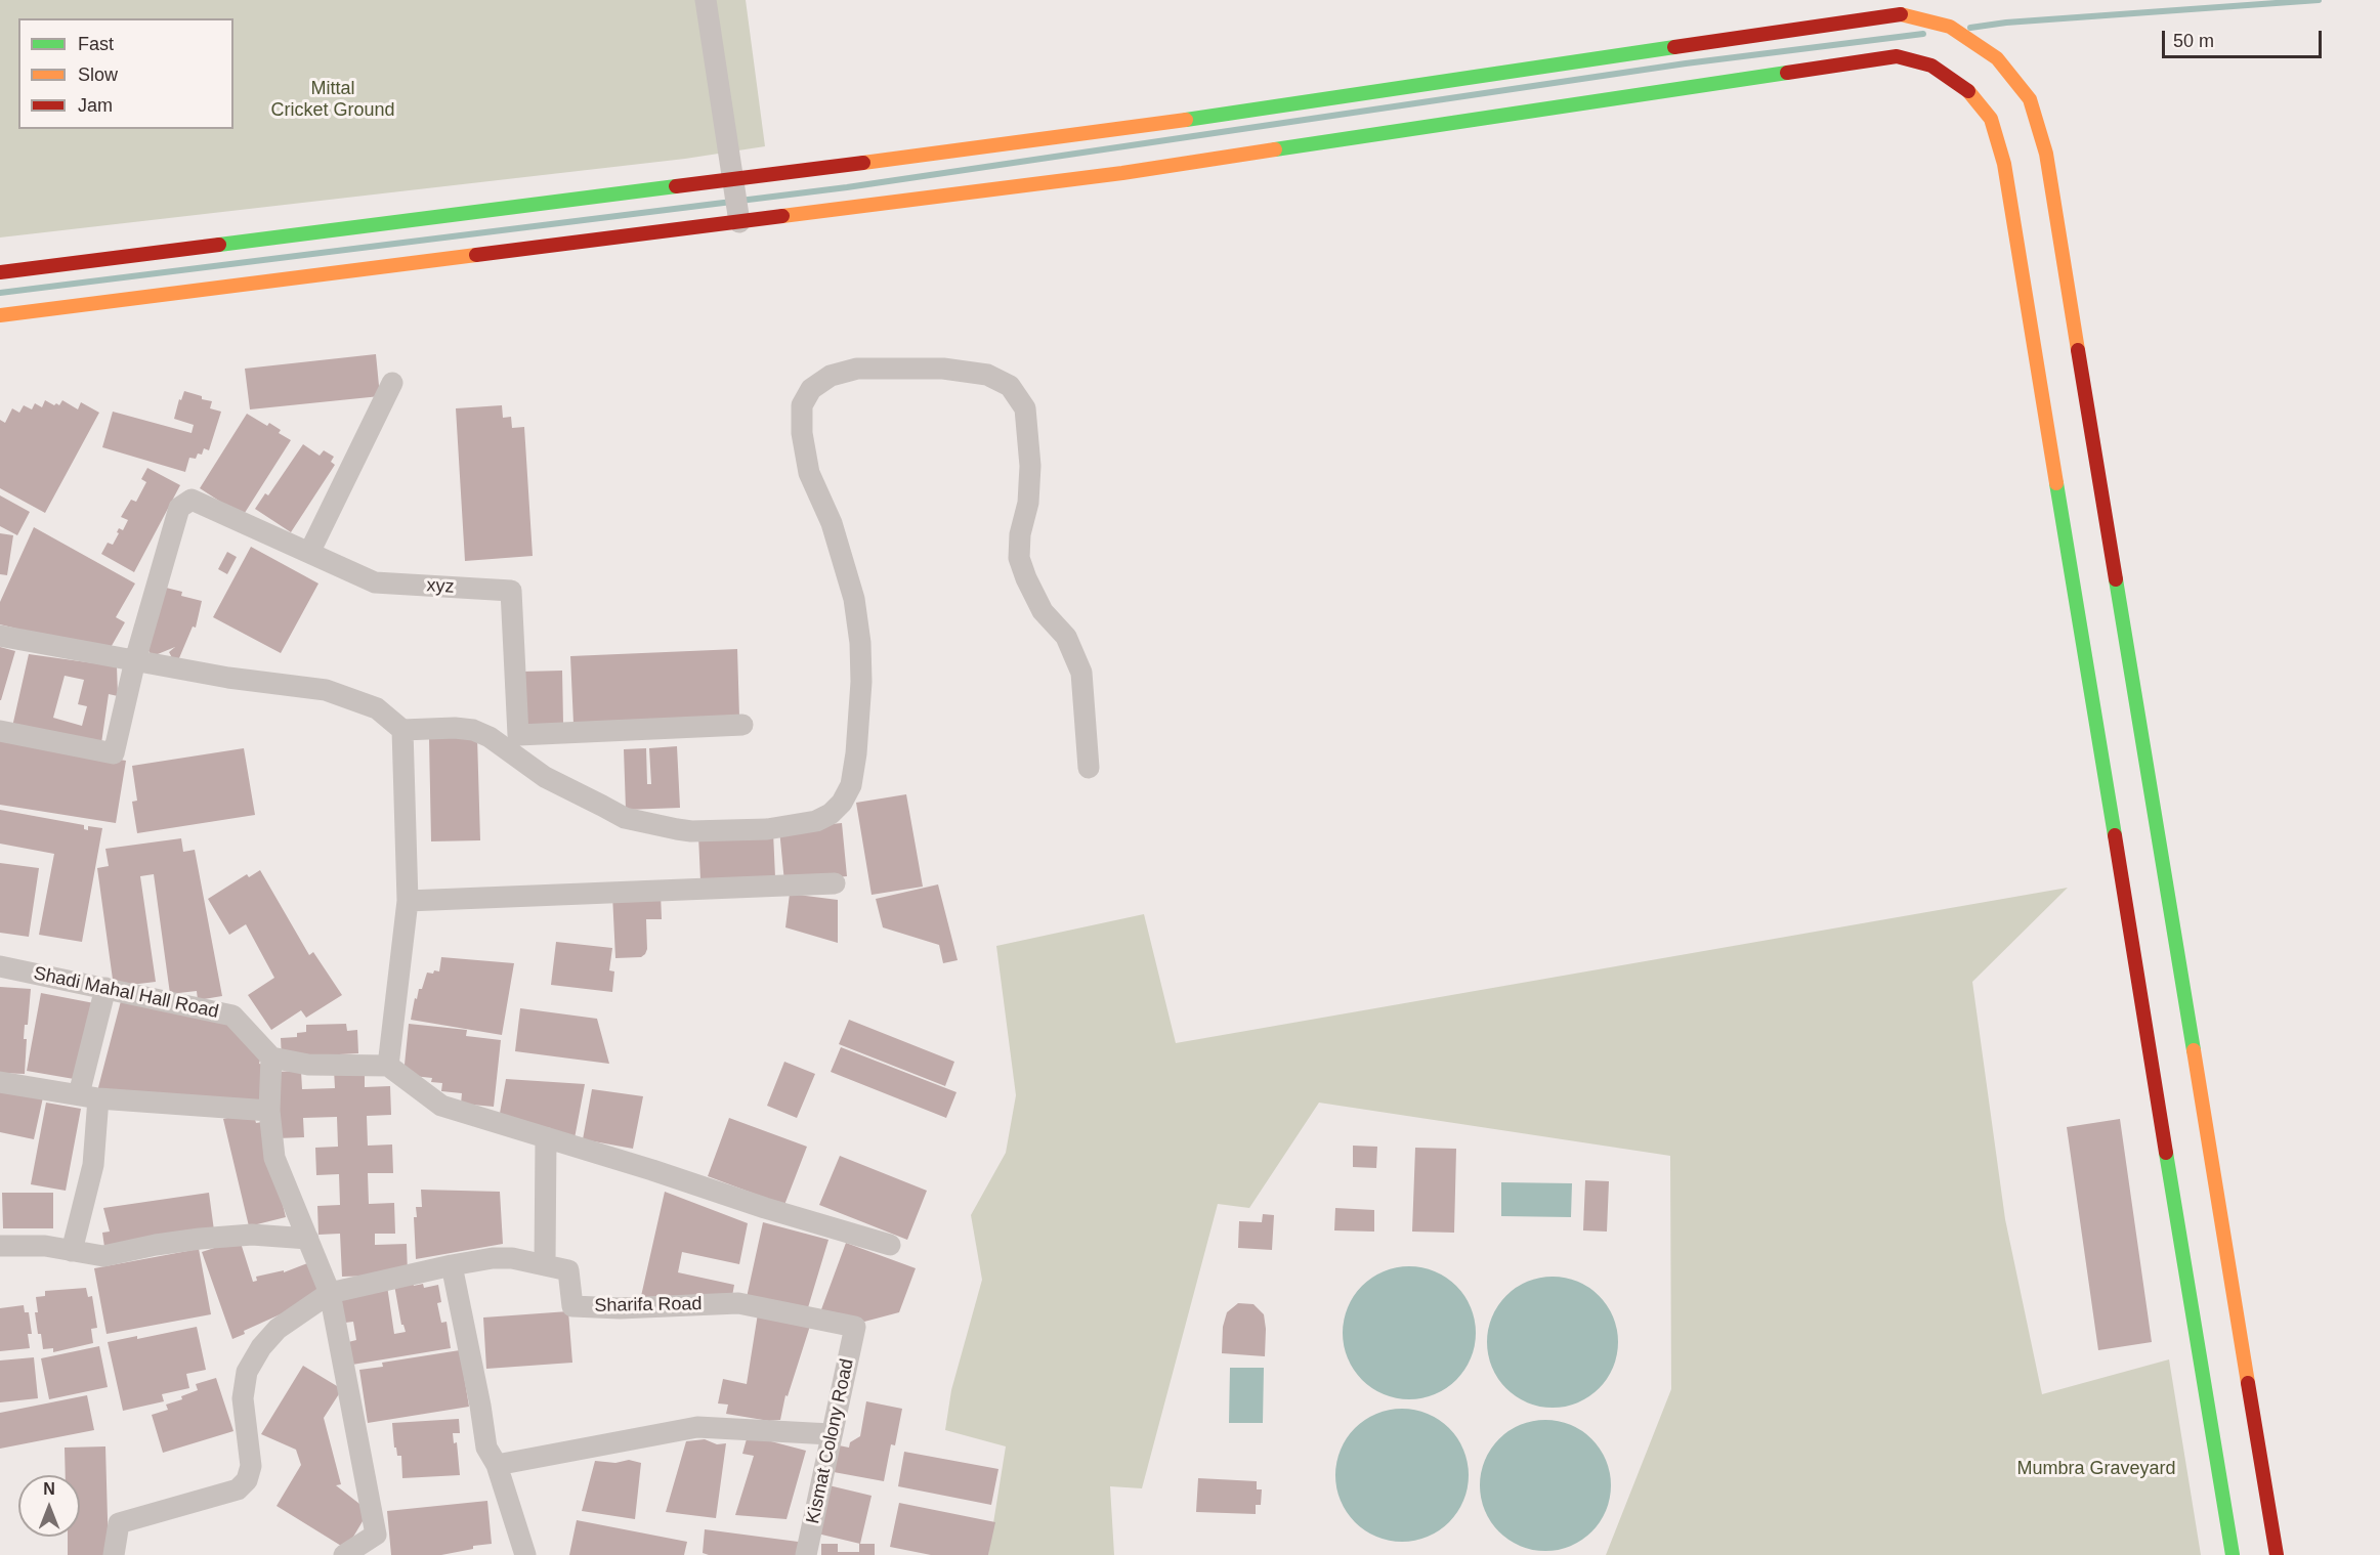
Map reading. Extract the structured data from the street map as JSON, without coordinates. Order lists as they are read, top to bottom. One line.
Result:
{"streets":{"street":["xyz","Shadi Mahal Hall Road","Sharifa Road","Kismat Colony Road"]},"crossings":[["Sharifa Road","Kismat Colony Road"]],"parks":["Mittal Cricket Ground","Mumbra Graveyard"],"legend":["Fast","Slow","Jam"],"scale_bar":"50 m","north":"top"}
